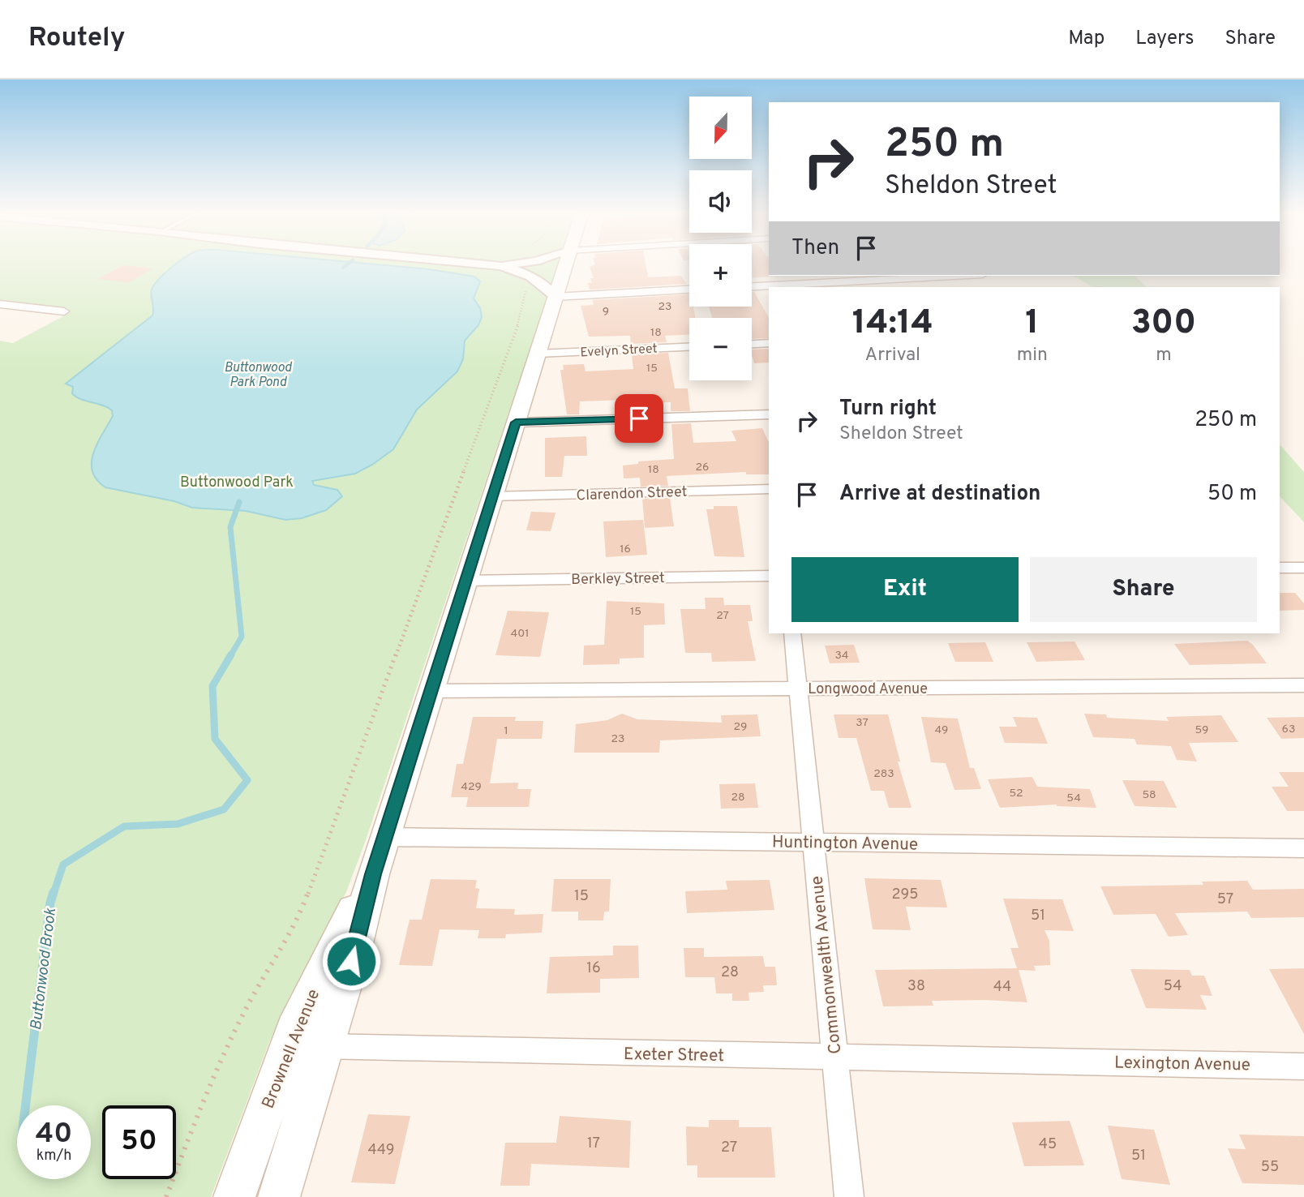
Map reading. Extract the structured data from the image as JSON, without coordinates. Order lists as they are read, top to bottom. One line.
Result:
{"streets":{"main road":["Brownell Avenue"],"street":["Evelyn Street","Clarendon Street","Berkley Street","Longwood Avenue","Huntington Avenue","Commonwealth Avenue","Exeter Street","Lexington Avenue"]},"crossings":[["Evelyn Street","Brownell Avenue"],["Clarendon Street","Brownell Avenue"],["Berkley Street","Brownell Avenue"],["Longwood Avenue","Commonwealth Avenue"],["Longwood Avenue","Brownell Avenue"],["Huntington Avenue","Commonwealth Avenue"],["Huntington Avenue","Brownell Avenue"],["Commonwealth Avenue","Exeter Street"],["Brownell Avenue","Exeter Street"],["Exeter Street","Lexington Avenue"]],"water":["Buttonwood Park Pond","Buttonwood Brook"],"parks":["Buttonwood Park"],"house_numbers":["23","9","18","15","26","18","16","15","27","401","34","37","29","63","49","59","1","23","283","429","52","58","28","54","295","15","57","51","16","28","38","54","44","17","45","27","449","51","55"],"north":"bottom","page":{"header":"Routely","nav":["Map","Layers","Share"],"map_buttons":["+","−"],"turn":["250 m","Sheldon Street"],"then":"Then","eta":["14:14","Arrival","1","min","300","m"],"list":[{"name":"Turn right","note":"Sheldon Street","value":"250 m"},{"name":"Arrive at destination","value":"50 m"}],"buttons":["Exit","Share"],"speed":"40 km/h","limit":"50"}}
